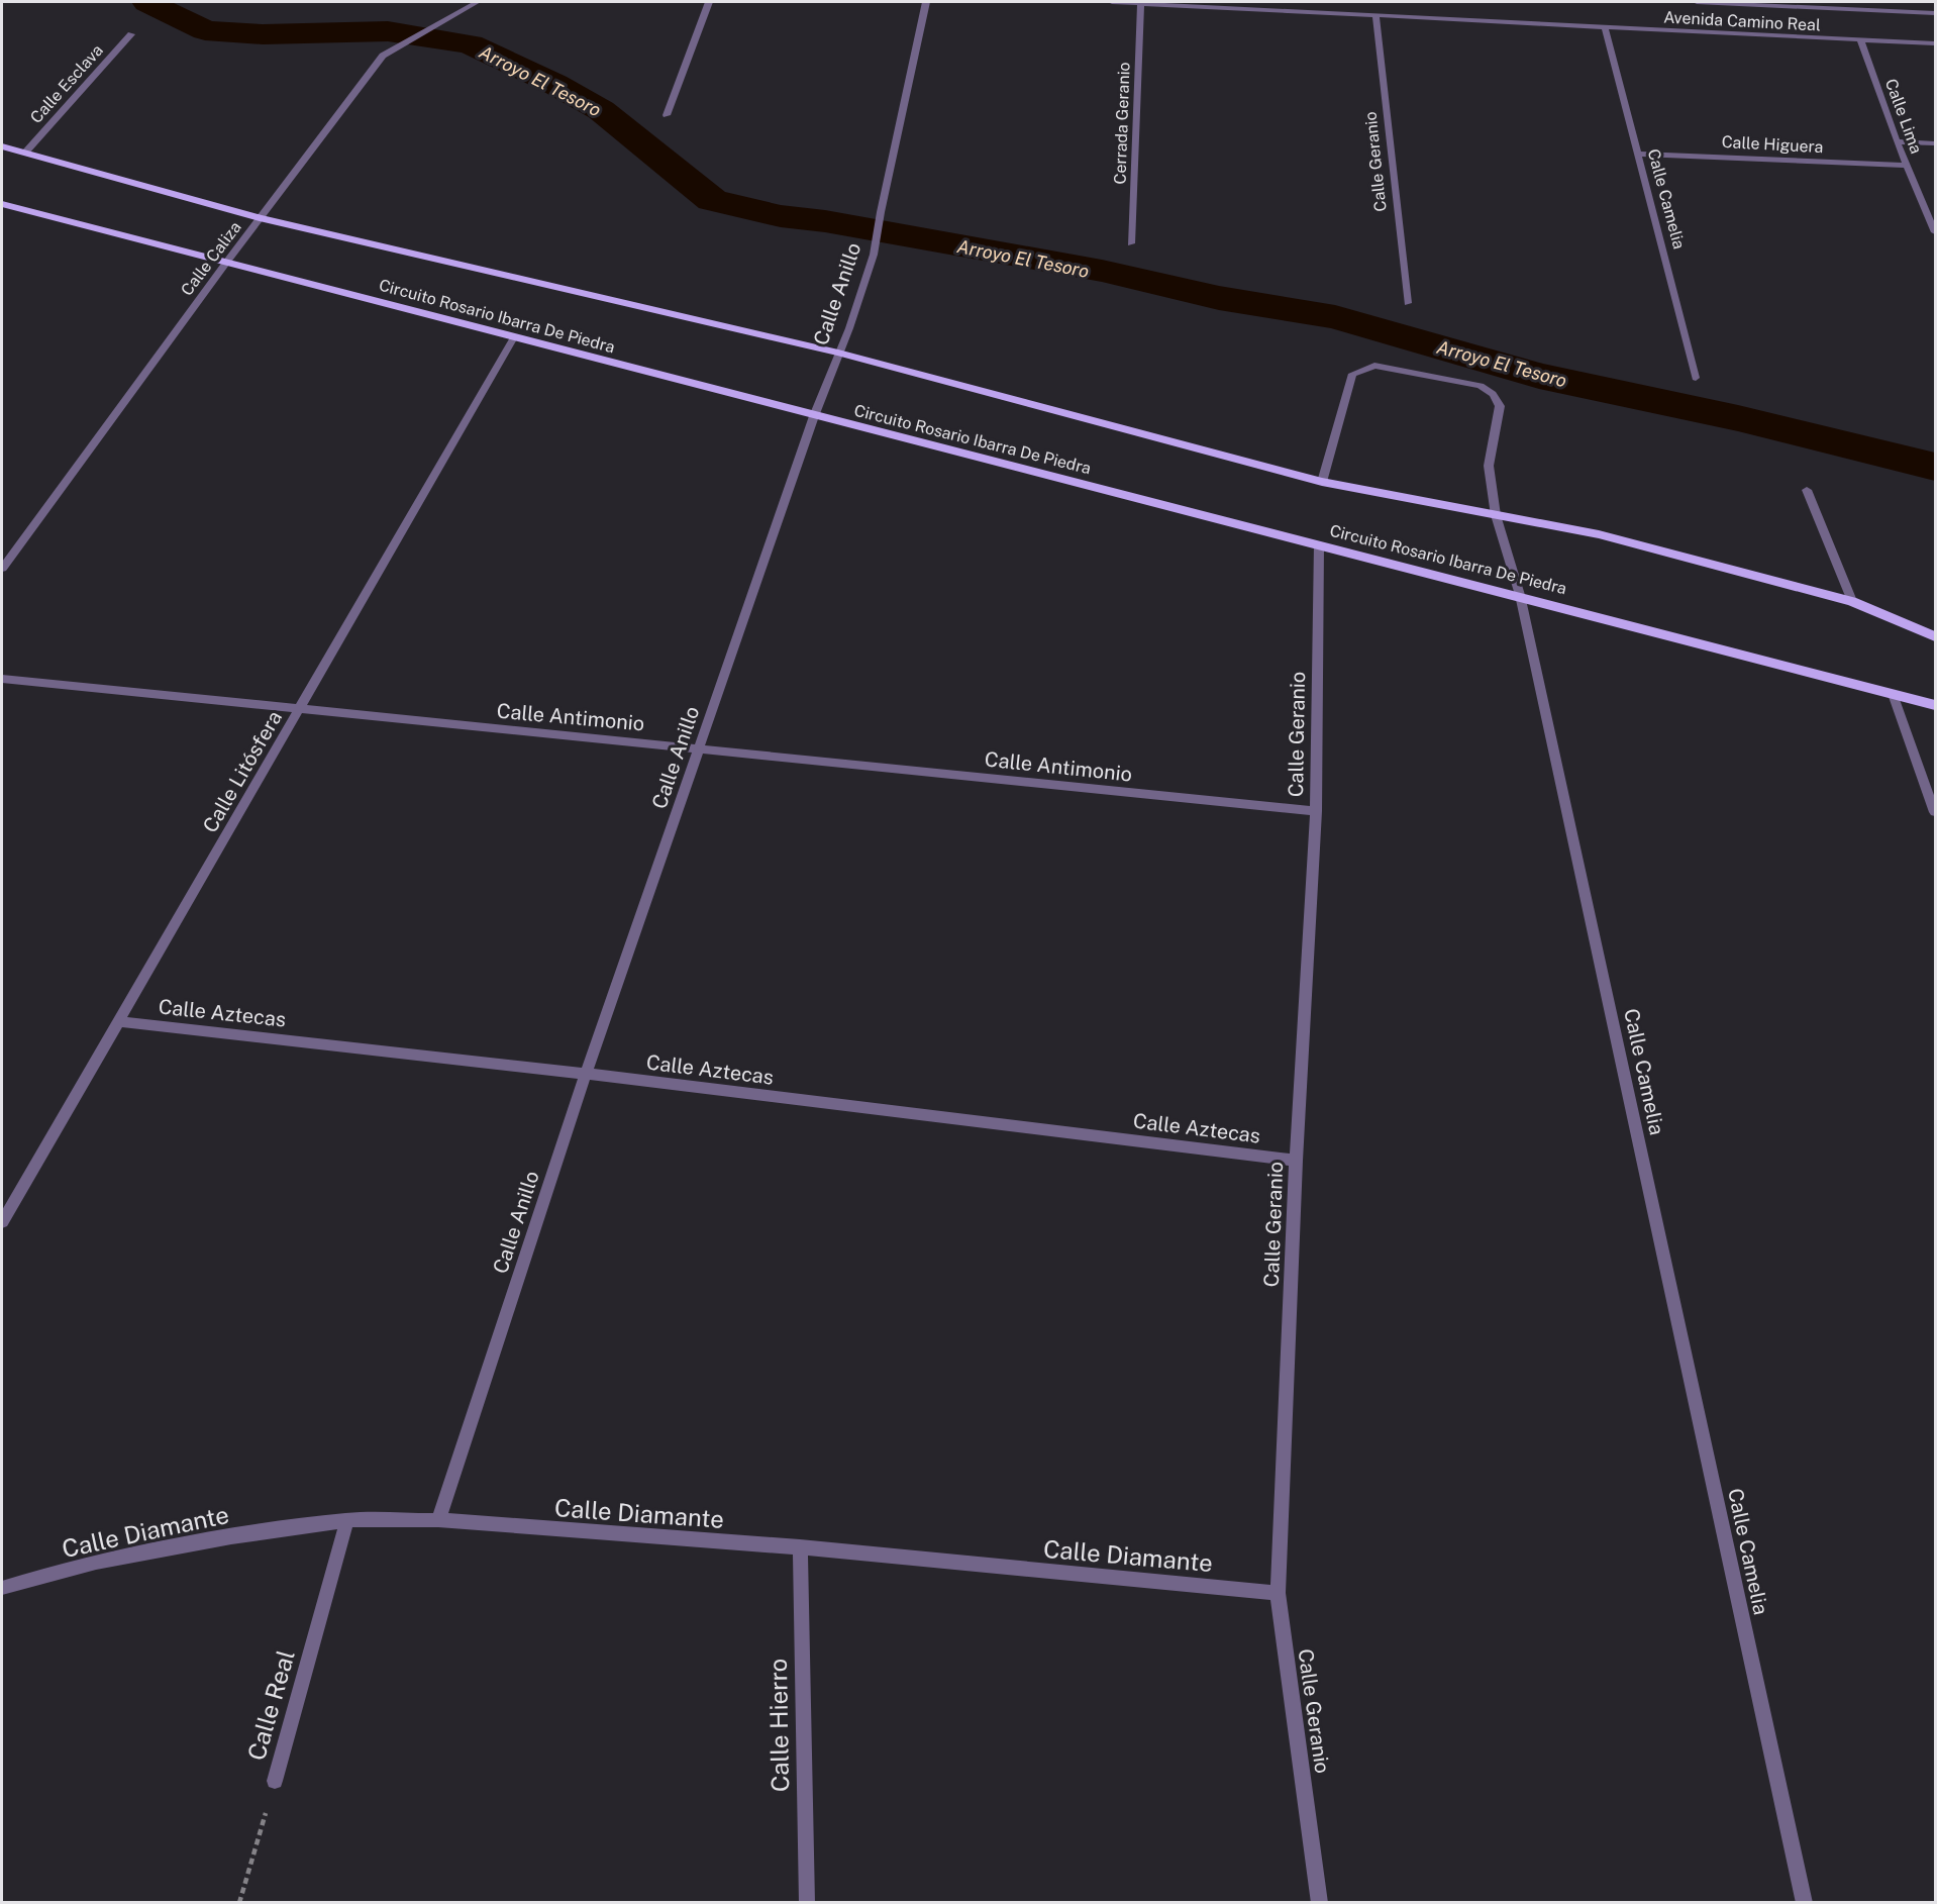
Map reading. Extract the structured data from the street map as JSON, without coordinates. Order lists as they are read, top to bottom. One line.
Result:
{"streets":{"main road":["Circuito Rosario Ibarra De Piedra"],"street":["Avenida Camino Real","Calle Esclava","Calle Lima","Cerrada Geranio","Calle Higuera","Calle Geranio","Calle Camelia","Calle Caliza","Calle Anillo","Calle Antimonio","Calle Litósfera","Calle Aztecas","Calle Diamante","Calle Real","Calle Hierro"]},"crossings":[["Avenida Camino Real","Calle Lima"],["Avenida Camino Real","Cerrada Geranio"],["Avenida Camino Real","Calle Geranio"],["Avenida Camino Real","Calle Camelia"],["Calle Lima","Calle Higuera"],["Calle Higuera","Calle Camelia"],["Calle Geranio","Circuito Rosario Ibarra De Piedra"],["Calle Geranio","Calle Antimonio"],["Calle Geranio","Calle Aztecas"],["Calle Geranio","Calle Diamante"],["Calle Camelia","Circuito Rosario Ibarra De Piedra"],["Calle Caliza","Circuito Rosario Ibarra De Piedra"],["Calle Anillo","Circuito Rosario Ibarra De Piedra"],["Calle Anillo","Calle Antimonio"],["Calle Anillo","Calle Aztecas"],["Calle Anillo","Calle Diamante"],["Circuito Rosario Ibarra De Piedra","Calle Litósfera"],["Calle Antimonio","Calle Litósfera"],["Calle Litósfera","Calle Aztecas"],["Calle Diamante","Calle Real"],["Calle Diamante","Calle Hierro"]],"water":["Arroyo El Tesoro"]}
